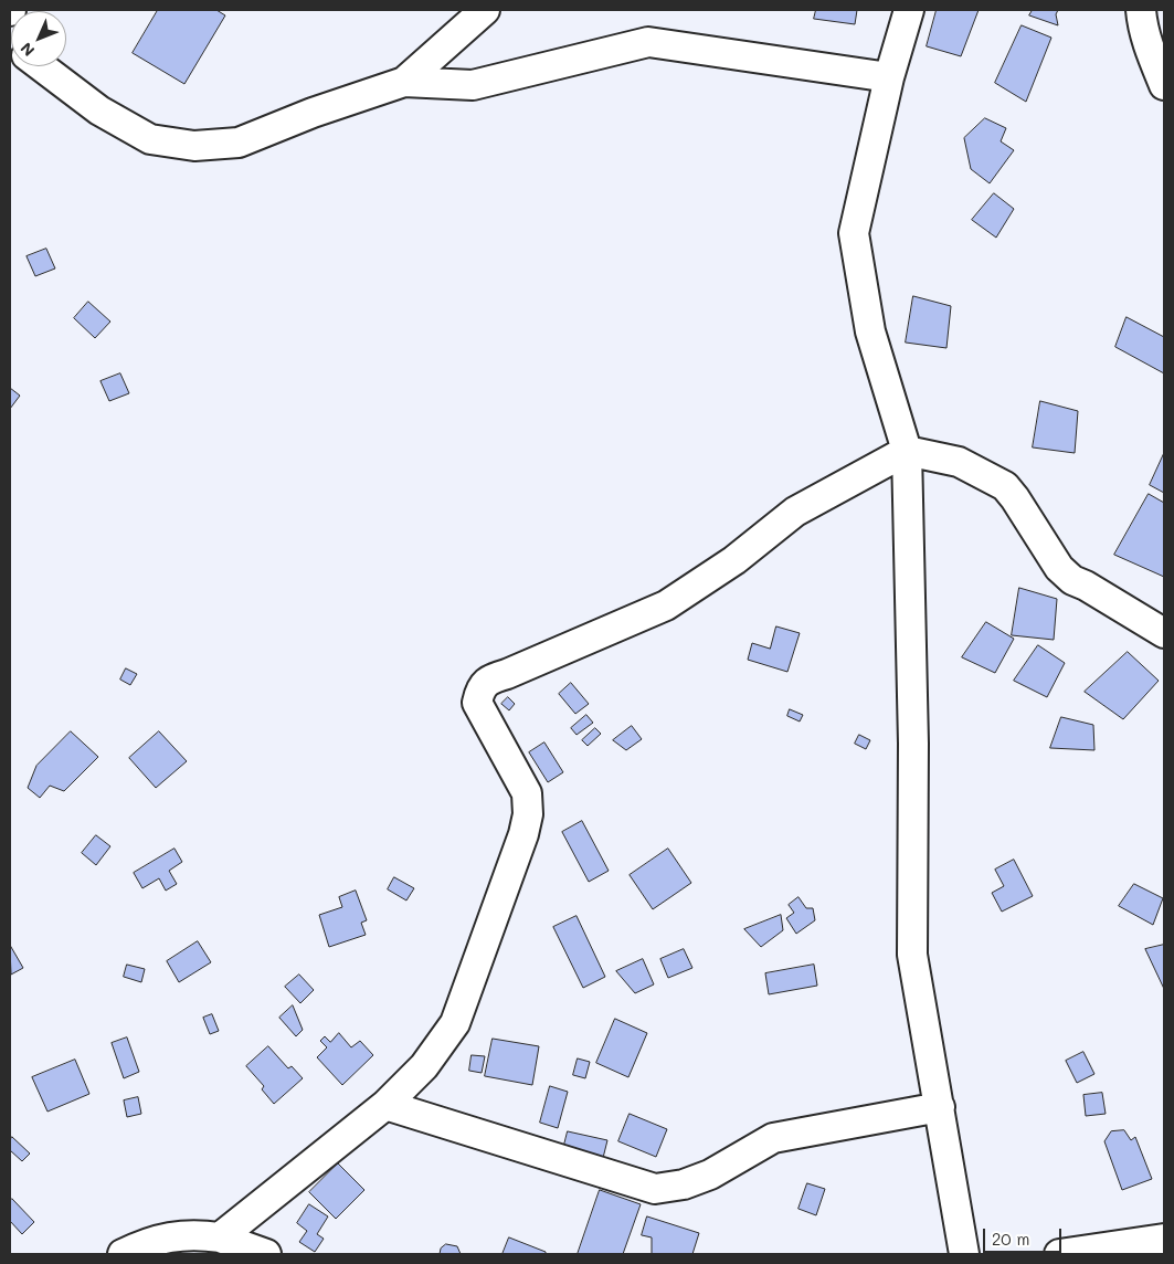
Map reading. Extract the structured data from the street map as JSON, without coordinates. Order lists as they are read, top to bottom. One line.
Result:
{"scale_bar":"20 m","north":"bottom left"}
